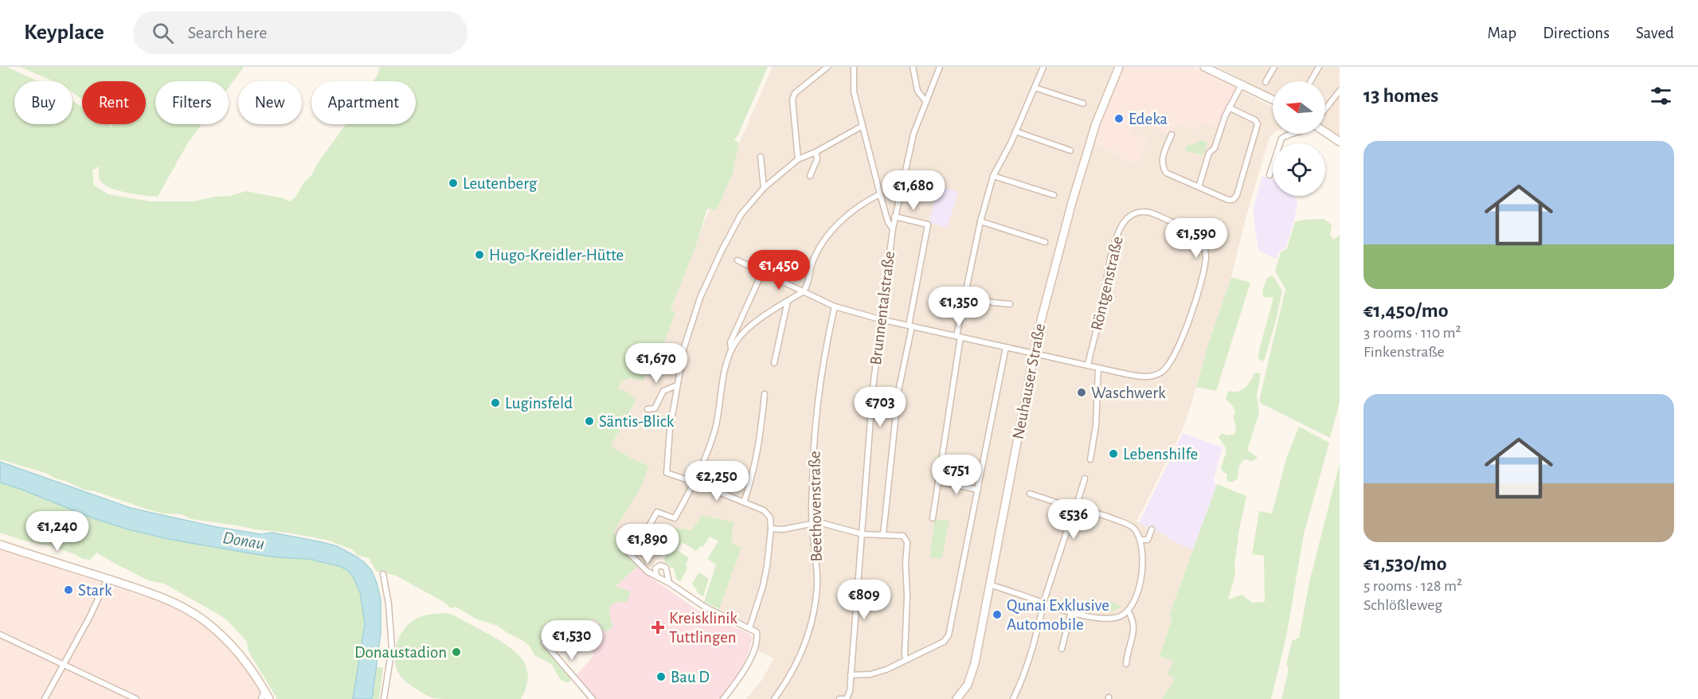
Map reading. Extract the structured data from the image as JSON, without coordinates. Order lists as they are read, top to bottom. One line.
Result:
{"streets":{"street":["Röntgenstraße","Brunnentalstraße","Neuhauser Straße","Beethovenstraße"]},"crossings":[["Röntgenstraße","Brunnentalstraße"],["Röntgenstraße","Neuhauser Straße"],["Röntgenstraße","Beethovenstraße"]],"water":["Donau"],"places":{"other":["Edeka","Leutenberg","Hugo-Kreidler-Hütte","Waschwerk","Luginsfeld","Säntis-Blick","Lebenshilfe","Stark","Qunai Exklusive Automobile","Donaustadion","Bau D"],"health":["Kreisklinik Tuttlingen"]},"north":"left","page":{"header":"Keyplace","search":"Search here","nav":["Map","Directions","Saved"],"heading":"13 homes","chip":["Buy","Rent","Filters","New","Apartment"],"list":[{"name":"€1,450/mo","note":"3 rooms · 110 m² · Finkenstraße"},{"name":"€1,530/mo","note":"5 rooms · 128 m² · Schlößleweg"}],"price":["€1,680","€1,590","€1,450","€1,350","€1,670","€703","€751","€2,250","€536","€1,240","€1,890","€809","€1,530"]}}
